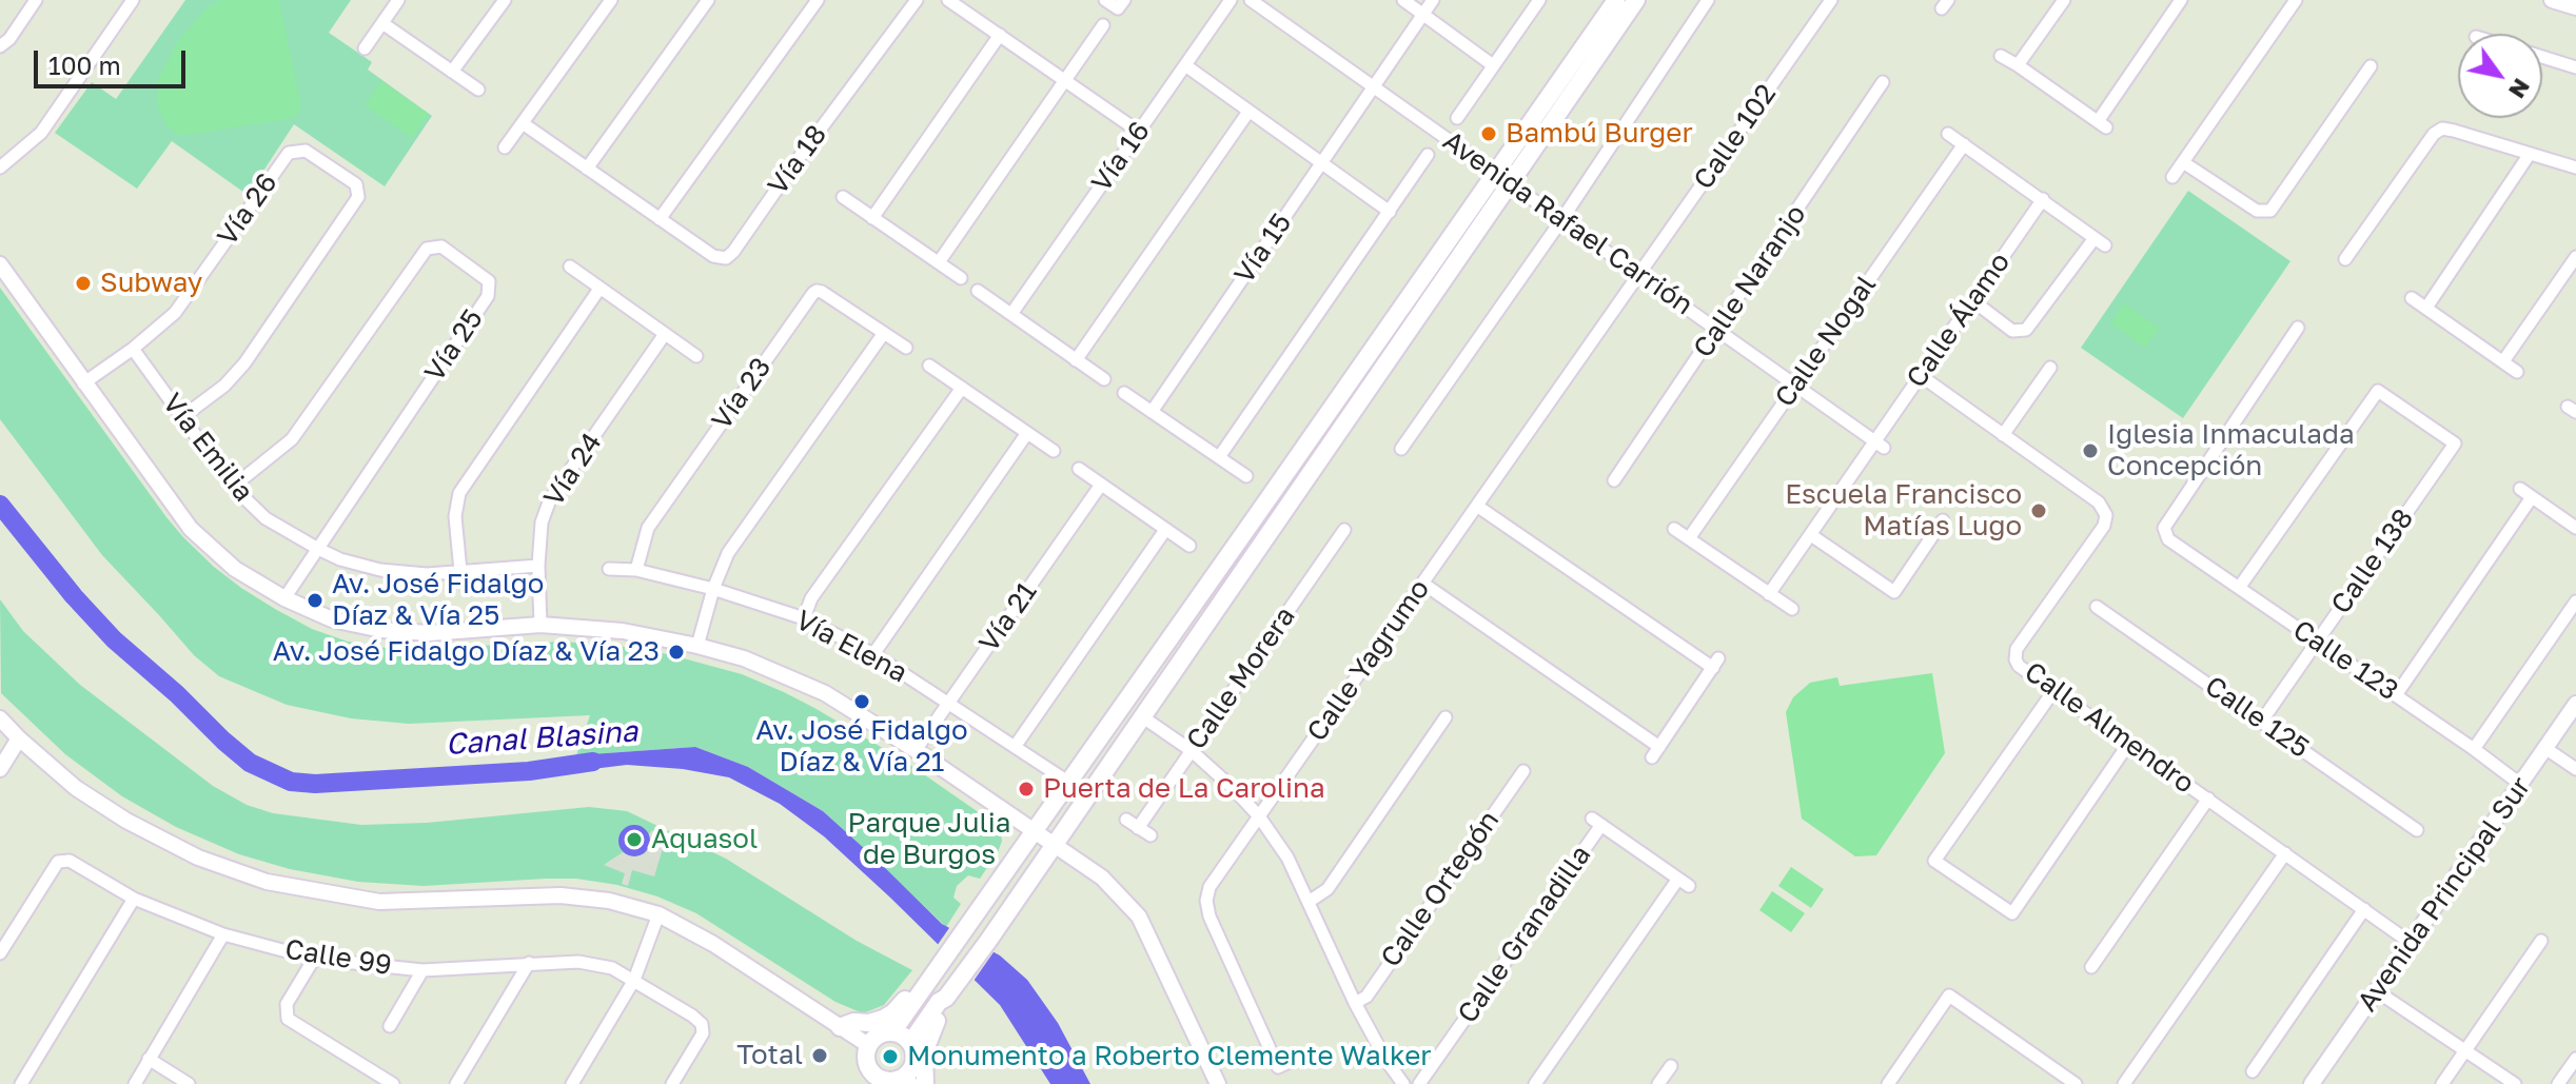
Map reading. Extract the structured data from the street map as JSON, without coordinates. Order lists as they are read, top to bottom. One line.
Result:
{"streets":{"street":["Calle 102","Vía 16","Vía 18","Vía 26","Avenida Rafael Carrión","Vía 15","Calle Naranjo","Calle Álamo","Calle Nogal","Vía 25","Vía 23","Vía Emilia","Vía 24","Calle 138","Vía 21","Vía Elena","Calle Yagrumo","Calle 123","Calle Morera","Calle 125","Calle Almendro","Calle Ortegón","Avenida Principal Sur","Calle Granadilla","Calle 99"]},"crossings":[["Calle 102","Avenida Rafael Carrión"],["Calle 102","Calle Yagrumo"],["Vía 26","Vía Emilia"],["Avenida Rafael Carrión","Vía 15"],["Avenida Rafael Carrión","Calle Naranjo"],["Avenida Rafael Carrión","Calle Álamo"],["Avenida Rafael Carrión","Calle Nogal"],["Avenida Rafael Carrión","Calle Yagrumo"],["Calle Álamo","Calle Almendro"],["Vía 25","Vía Emilia"],["Vía 23","Vía Elena"],["Vía Emilia","Vía 24"],["Calle 138","Calle 123"],["Calle 138","Calle 125"],["Vía 21","Vía Elena"],["Calle 123","Avenida Principal Sur"],["Calle Almendro","Avenida Principal Sur"]],"water":["Canal Blasina"],"parks":["Parque Julia de Burgos"],"places":["Bambú Burger","Subway","Iglesia Inmaculada Concepción","Escuela Francisco Matías Lugo","Av. José Fidalgo Díaz & Vía 25","Av. José Fidalgo Díaz & Vía 23","Av. José Fidalgo Díaz & Vía 21","Puerta de La Carolina","Aquasol","Total","Monumento a Roberto Clemente Walker"],"scale_bar":"100 m","north":"bottom right"}
